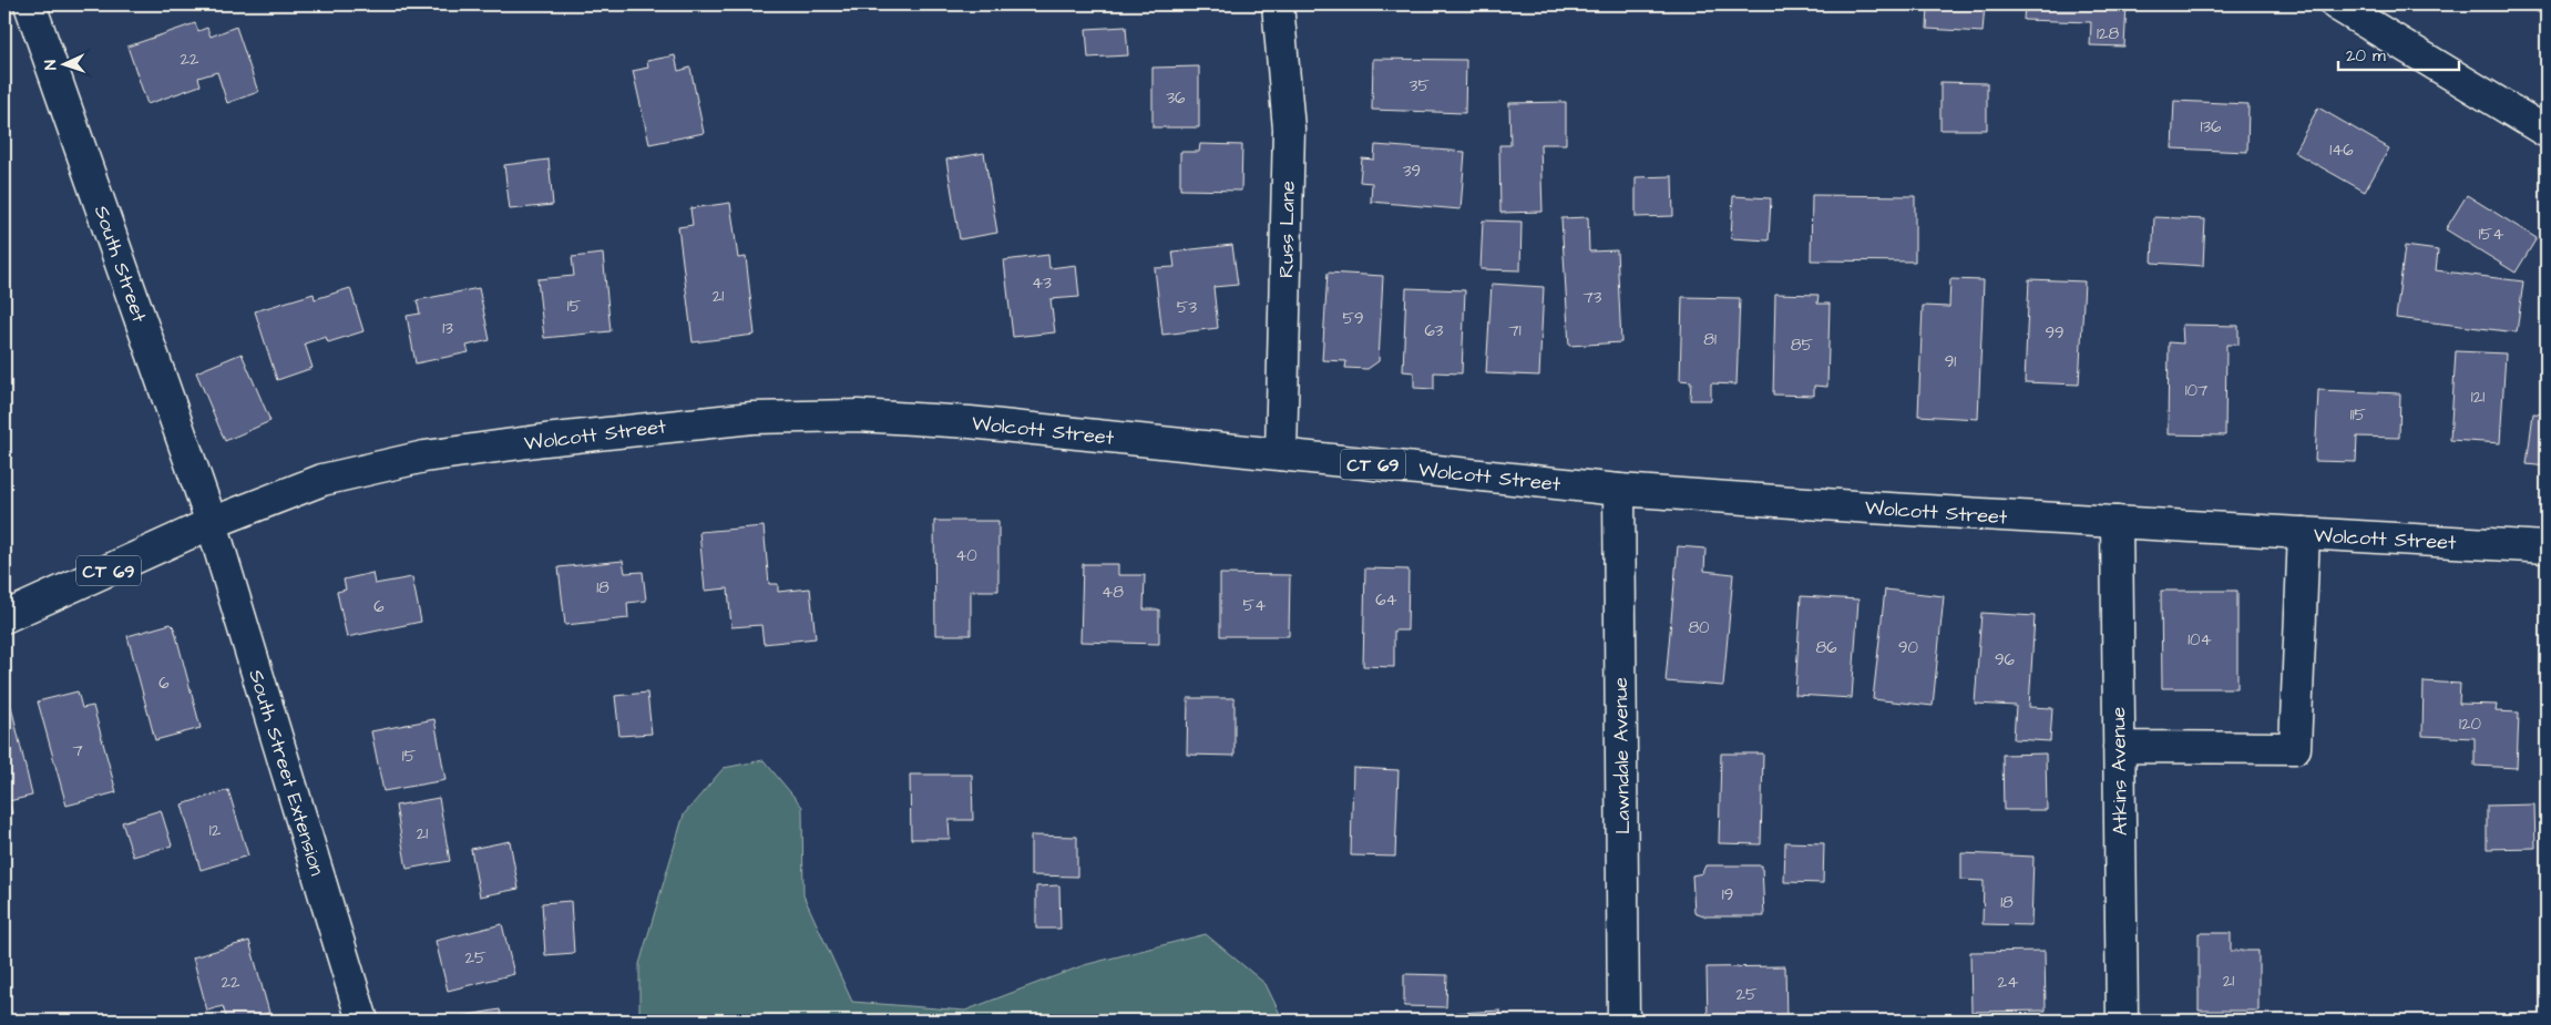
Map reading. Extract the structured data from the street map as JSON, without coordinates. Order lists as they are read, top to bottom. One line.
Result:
{"streets":{"main road":["Russ Lane","South Street","Wolcott Street","CT 69","Lawndale Avenue","Atkins Avenue","South Street Extension"]},"crossings":[["Russ Lane","Wolcott Street"],["South Street","Wolcott Street"],["South Street","CT 69"],["South Street","South Street Extension"],["Wolcott Street","CT 69"],["Wolcott Street","Lawndale Avenue"],["Wolcott Street","Atkins Avenue"],["Wolcott Street","South Street Extension"],["CT 69","South Street Extension"]],"house_numbers":["128","22","35","36","136","146","39","154","43","21","73","15","53","59","13","63","71","99","81","85","91","107","121","115","40","18","48","64","54","6","80","104","86","90","96","6","120","7","15","12","21","19","18","25","21","22","24","25"],"scale_bar":"20 m","north":"left"}
